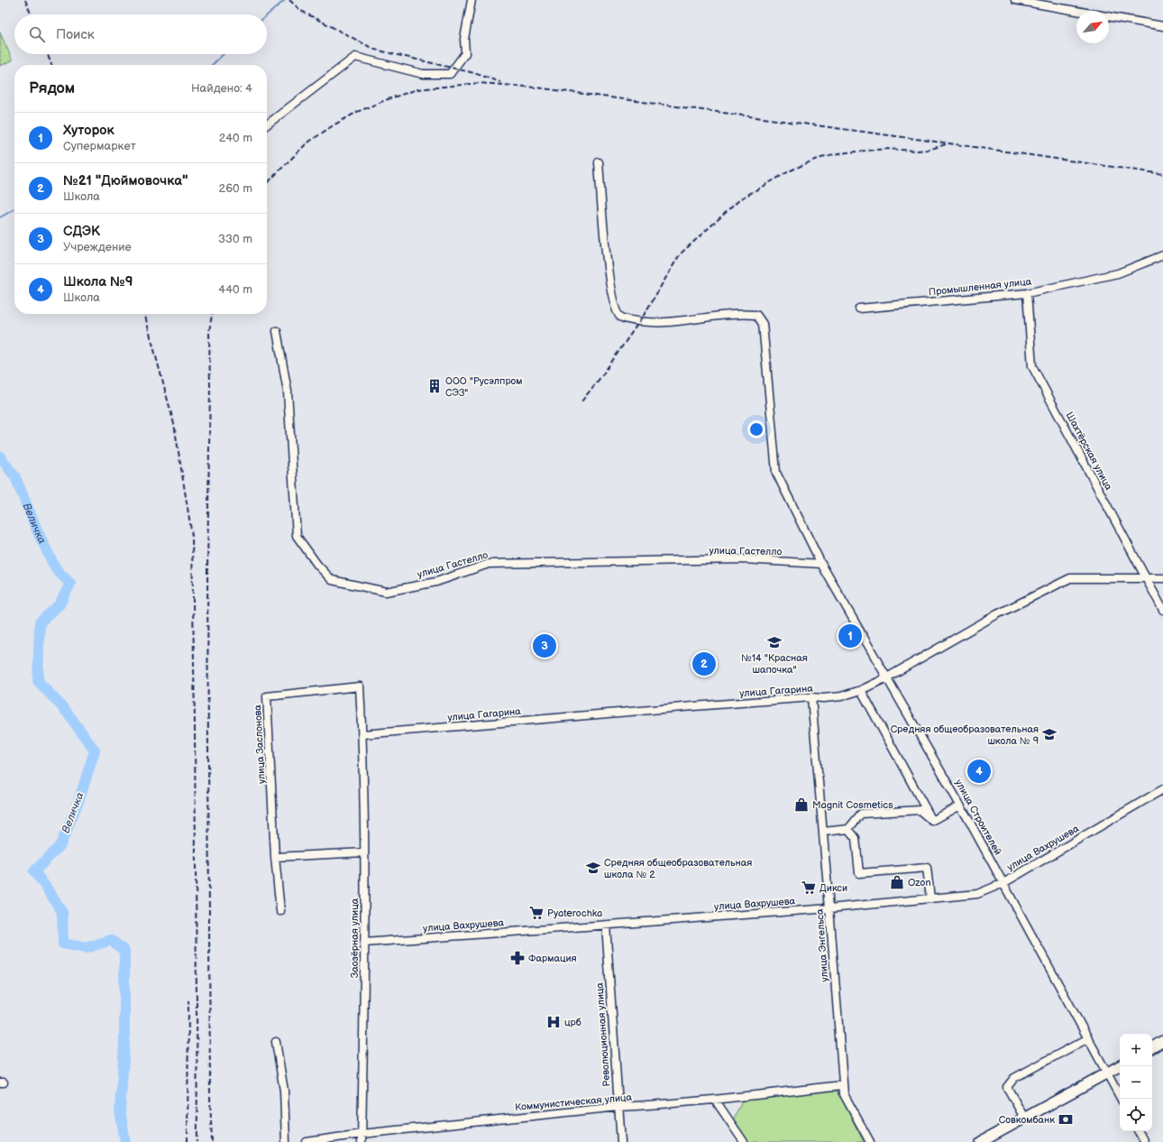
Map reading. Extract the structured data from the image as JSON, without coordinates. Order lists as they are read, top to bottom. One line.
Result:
{"streets":{"street":["Промышленная улица","Шахтёрская улица","улица Гастелло","улица Гагарина","улица Заслонова","улица Строителей","улица Вахрушева","Заозёрная улица","улица Энгельса","Революционная улица","Коммунистическая улица"]},"crossings":[["Промышленная улица","Шахтёрская улица"],["Шахтёрская улица","улица Гагарина"],["улица Гастелло","улица Строителей"],["улица Гагарина","улица Заслонова"],["улица Гагарина","улица Строителей"],["улица Гагарина","Заозёрная улица"],["улица Гагарина","улица Энгельса"],["улица Заслонова","Заозёрная улица"],["улица Строителей","улица Вахрушева"],["улица Вахрушева","Заозёрная улица"],["улица Вахрушева","улица Энгельса"],["улица Вахрушева","Революционная улица"],["Заозёрная улица","Коммунистическая улица"],["улица Энгельса","Коммунистическая улица"],["Революционная улица","Коммунистическая улица"]],"water":["Величка"],"places":{"building":["ООО \"Русэлпром СЭЗ\""],"school or university":["№14 \"Красная шапочка\"","Средняя общеобразовательная школа № 9","Средняя общеобразовательная школа № 2"],"shop":["Magnit Cosmetics","Ozon"],"supermarket":["Дикси","Pyaterochka"],"pharmacy":["Фармация"],"hospital":["црб"],"bank":["Совкомбанк"]},"north":"top right","page":{"search":"Поиск","heading":["Рядом","Найдено: 4"],"list":[{"mark":"1","name":"Хуторок","note":"Супермаркет","value":"240 m"},{"mark":"2","name":"№21 \"Дюймовочка\"","note":"Школа","value":"260 m"},{"mark":"3","name":"СДЭК","note":"Учреждение","value":"330 m"},{"mark":"4","name":"Школа №9","note":"Школа","value":"440 m"}],"pins":["1","3","2","4"],"map_buttons":["+","−"]}}
